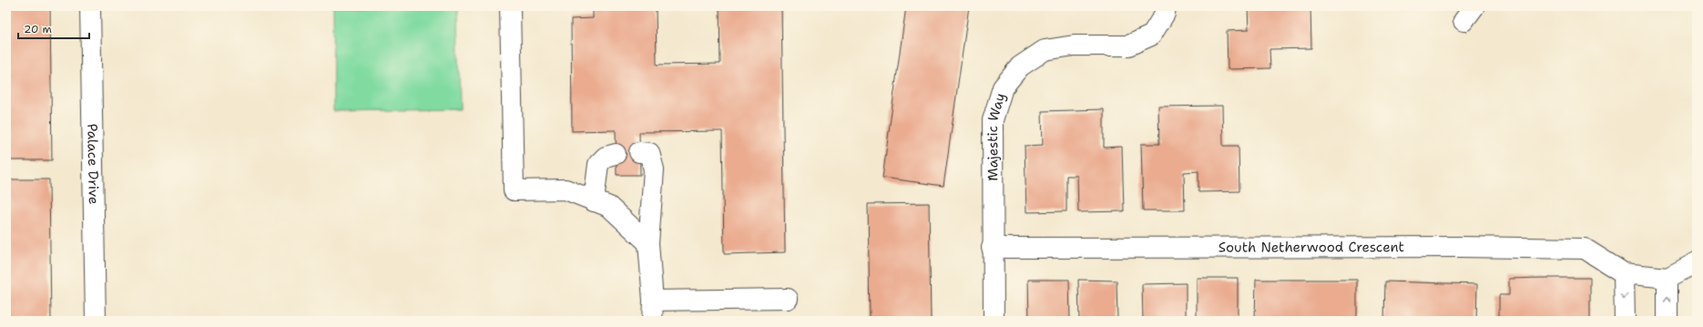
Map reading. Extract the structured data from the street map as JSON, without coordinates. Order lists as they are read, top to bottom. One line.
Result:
{"streets":{"street":["Majestic Way","Palace Drive","South Netherwood Crescent"]},"crossings":[["Majestic Way","South Netherwood Crescent"]],"scale_bar":"20 m"}
